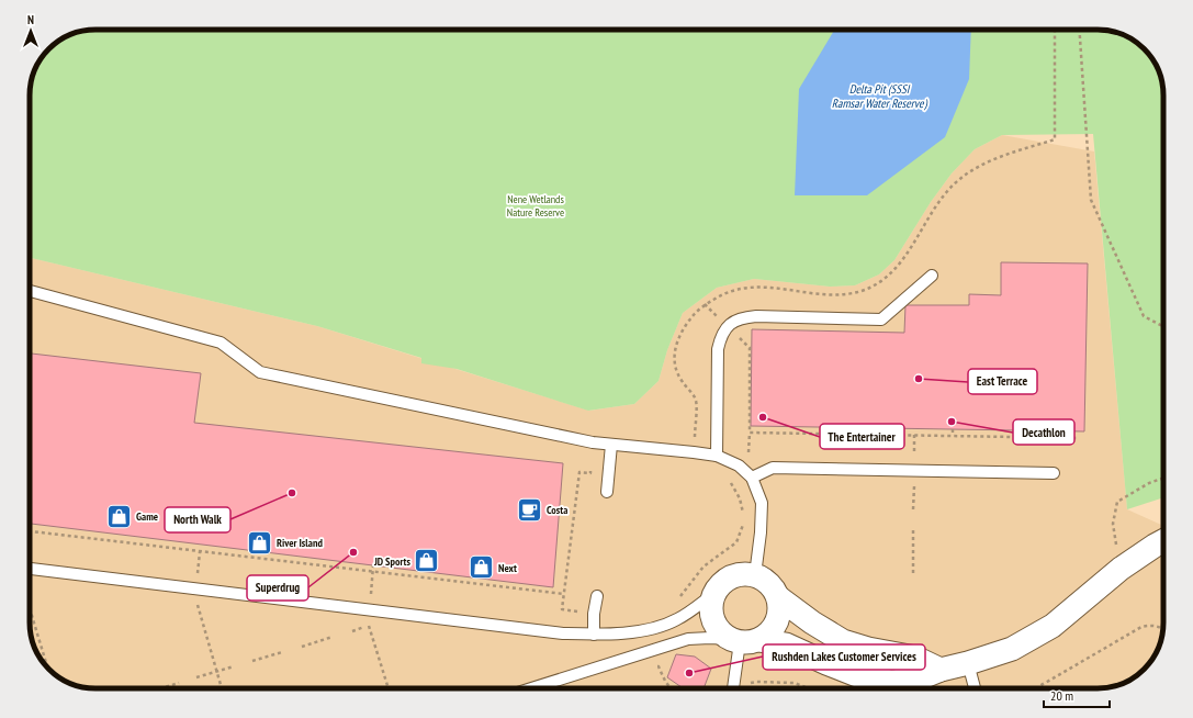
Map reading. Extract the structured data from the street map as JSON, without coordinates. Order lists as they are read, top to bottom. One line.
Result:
{"water":["Delta Pit (SSSI Ramsar Water Reserve)"],"parks":["Nene Wetlands Nature Reserve"],"places":{"other":["East Terrace","The Entertainer","Decathlon","North Walk","Superdrug","Rushden Lakes Customer Services"],"cafe":["Costa"],"shop":["Game","River Island","JD Sports","Next"]},"scale_bar":"20 m","north":"top"}
